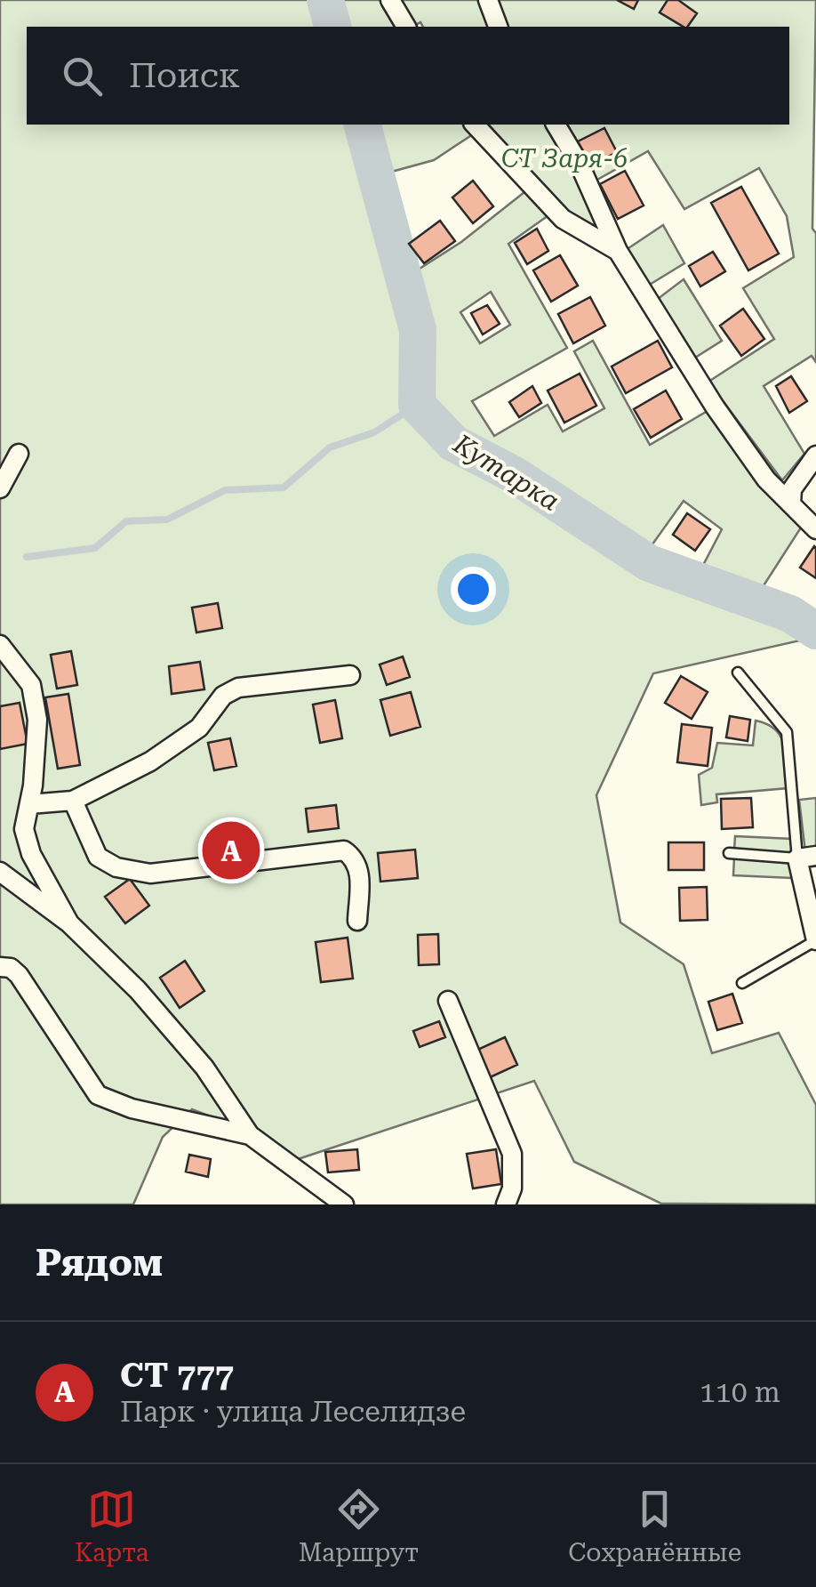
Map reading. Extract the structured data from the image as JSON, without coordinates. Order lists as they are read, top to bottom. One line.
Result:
{"water":["Кутарка"],"parks":["СТ Заря-6"],"page":{"search":"Поиск","pins":"A","heading":"Рядом","list":[{"mark":"A","name":"СТ 777","note":"Парк · улица Леселидзе","value":"110 m"}],"nav":["Карта","Маршрут","Сохранённые"]}}
